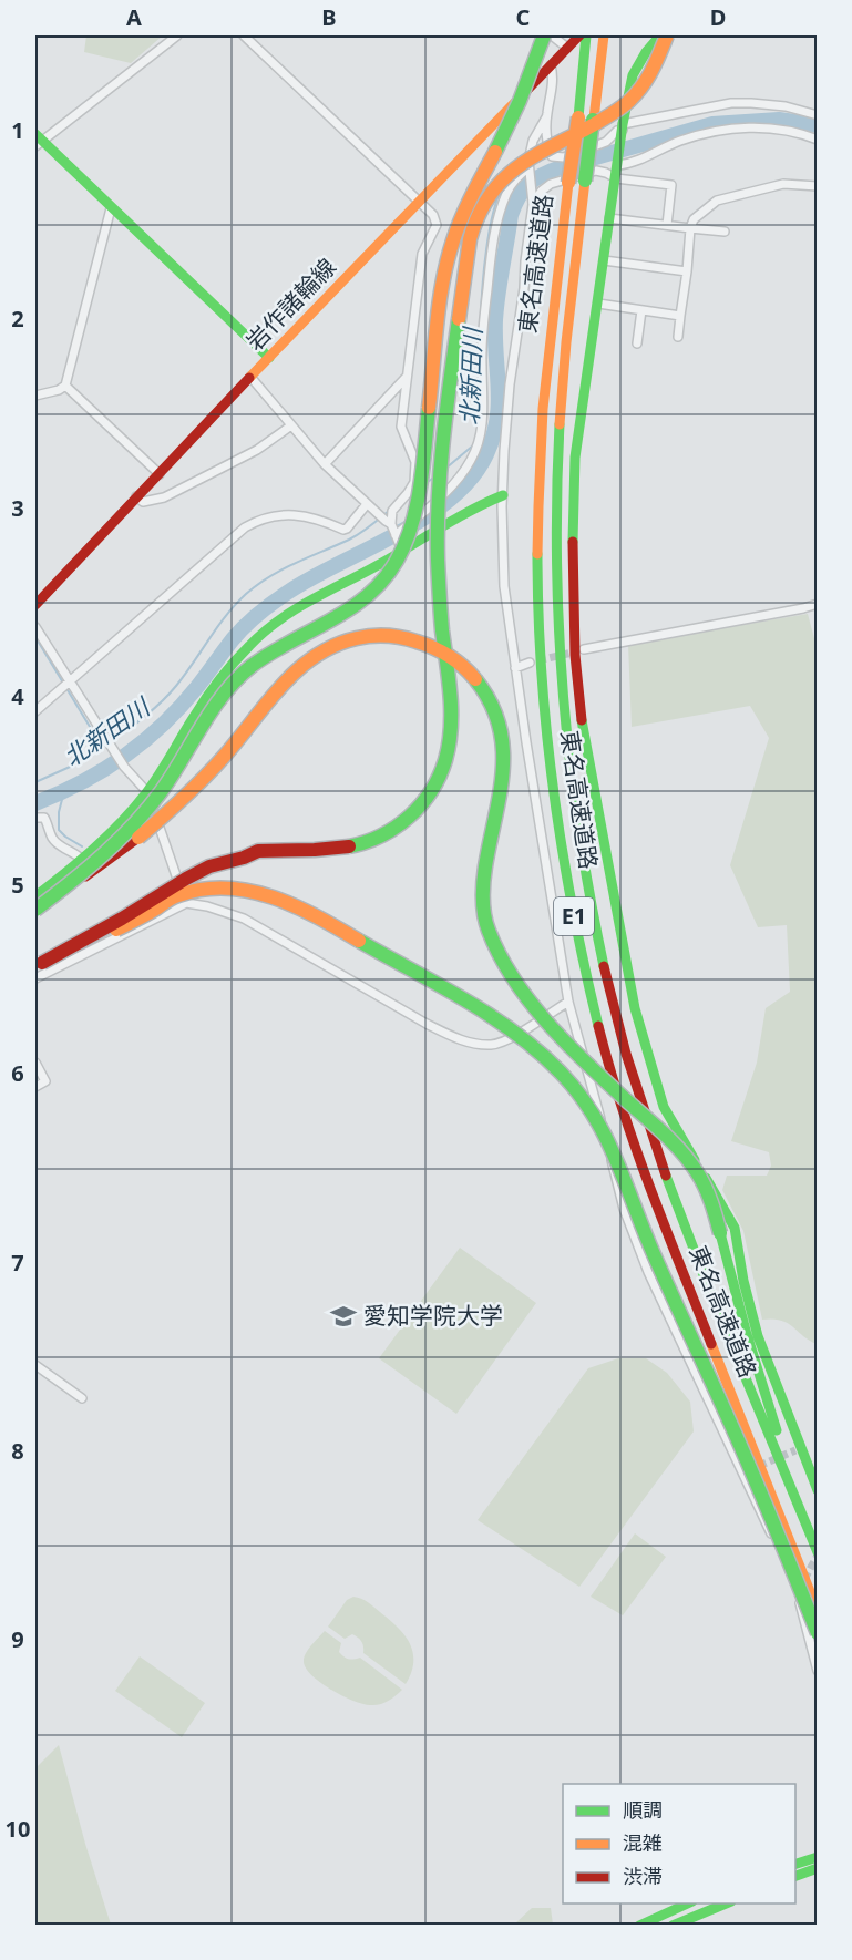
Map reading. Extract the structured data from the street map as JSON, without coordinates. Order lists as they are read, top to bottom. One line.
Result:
{"streets":{"main road":["東名高速道路","岩作諸輪線","E1"]},"water":["北新田川"],"places":{"school or university":["愛知学院大学"]},"legend":["順調","混雑","渋滞"],"grid":{"columns":["A","B","C","D"],"rows":["1","2","3","4","5","6","7","8","9","10"]}}
